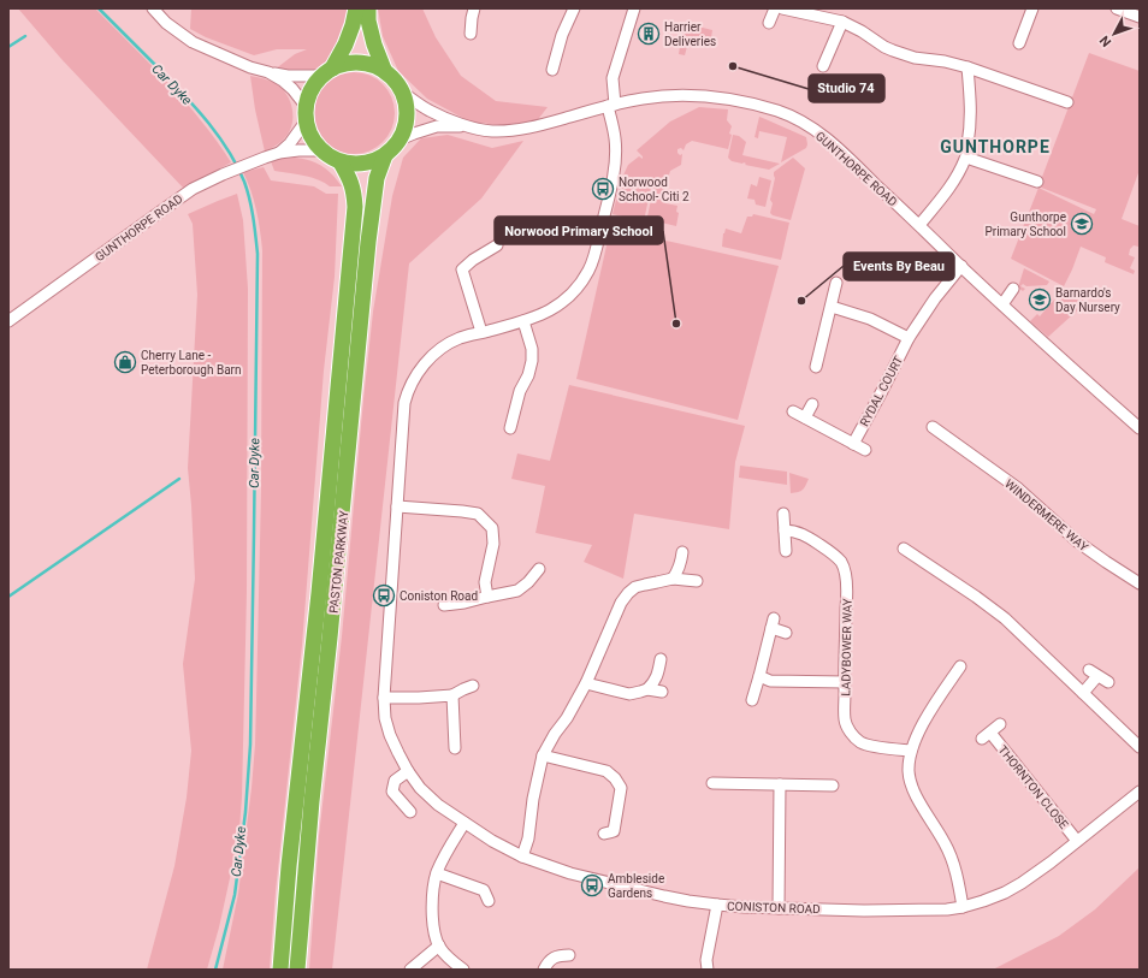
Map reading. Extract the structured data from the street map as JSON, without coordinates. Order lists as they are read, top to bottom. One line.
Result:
{"streets":{"highway":["PASTON PARKWAY"],"street":["GUNTHORPE ROAD","RYDAL COURT","WINDERMERE WAY","LADYBOWER WAY","THORNTON CLOSE","CONISTON ROAD"]},"crossings":[["GUNTHORPE ROAD","RYDAL COURT"],["GUNTHORPE ROAD","PASTON PARKWAY"],["GUNTHORPE ROAD","CONISTON ROAD"],["THORNTON CLOSE","CONISTON ROAD"]],"districts":["GUNTHORPE"],"water":["Car Dyke"],"places":{"building":["Harrier Deliveries"],"other":["Studio 74","Events By Beau","Norwood Primary School"],"bus stop":["Norwood School- Citi 2","Coniston Road","Ambleside Gardens"],"school or university":["Gunthorpe Primary School","Barnardo's Day Nursery"],"shop":["Cherry Lane - Peterborough Barn"]},"north":"bottom left"}
